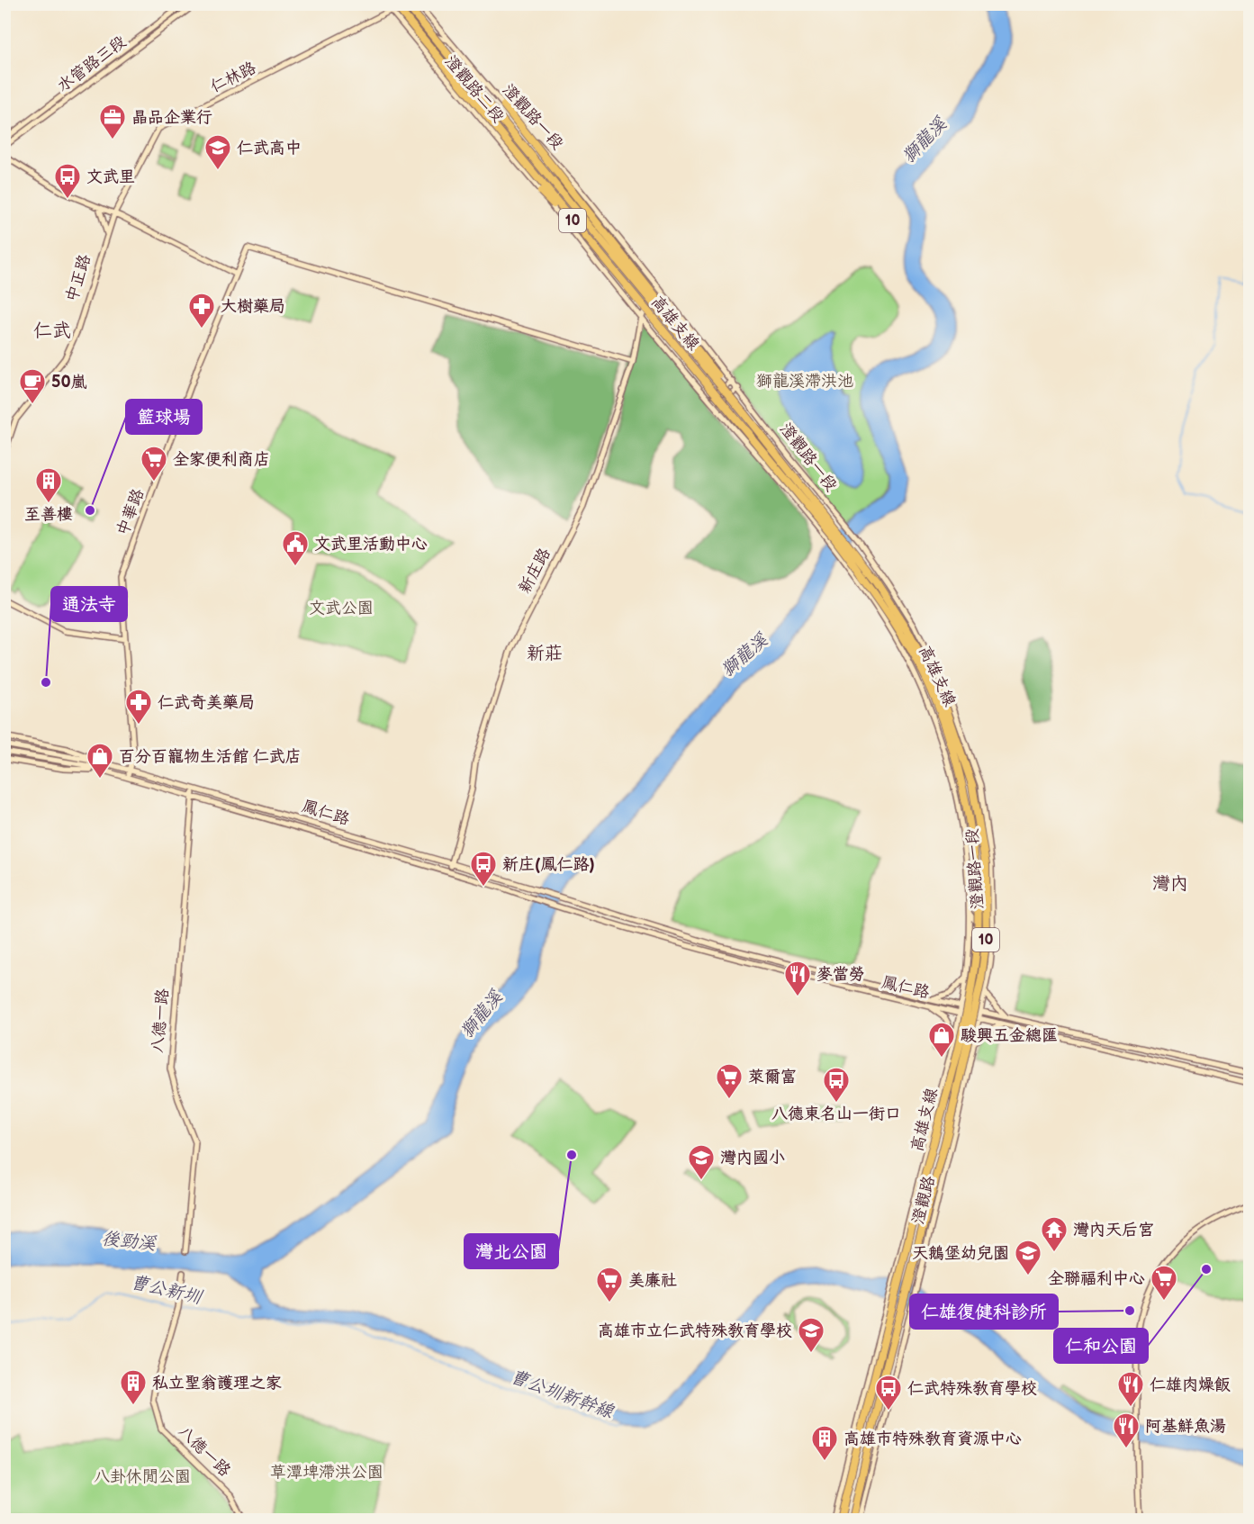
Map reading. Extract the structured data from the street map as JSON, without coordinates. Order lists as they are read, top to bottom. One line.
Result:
{"streets":{"highway":["10","高雄支線"],"street":["水管路三段","仁林路","澄觀路二段","澄觀路一段","中正路","中華路","新庄路","鳳仁路","八德一路","澄觀路"]},"crossings":[["仁林路","澄觀路二段"],["仁林路","中正路"],["仁林路","高雄支線"],["澄觀路二段","澄觀路一段"],["澄觀路二段","高雄支線"],["澄觀路一段","新庄路"],["澄觀路一段","鳳仁路"],["澄觀路一段","澄觀路"],["中華路","新庄路"],["中華路","鳳仁路"],["新庄路","鳳仁路"],["鳳仁路","八德一路"],["鳳仁路","澄觀路"]],"districts":["仁武","新莊","灣内"],"water":["獅龍溪","後勁溪","曹公新圳","曹公圳新幹線"],"parks":["獅龍溪滯洪池","文武公園","草潭埤滯洪公園","八卦休閒公園"],"places":{"office":["晶品企業行"],"school or university":["仁武高中","灣內國小","天鵝堡幼兒園","高雄市立仁武特殊教育學校"],"bus stop":["文武里","新庄(鳳仁路)","八德東名山一街口","仁武特殊教育學校"],"pharmacy":["大樹藥局","仁武奇美藥局"],"cafe":["50嵐"],"supermarket":["全家便利商店","萊爾富","全聯福利中心","美廉社"],"building":["至善樓","私立聖翁護理之家","高雄市特殊教育資源中心"],"other":["籃球場","通法寺","灣北公園","仁和公園","仁雄復健科診所"],"public building":["文武里活動中心"],"shop":["百分百寵物生活館 仁武店","駿興五金總匯"],"restaurant":["麥當勞","仁雄肉燥飯","阿基鮮魚湯"],"temple":["灣內天后宮"]}}
